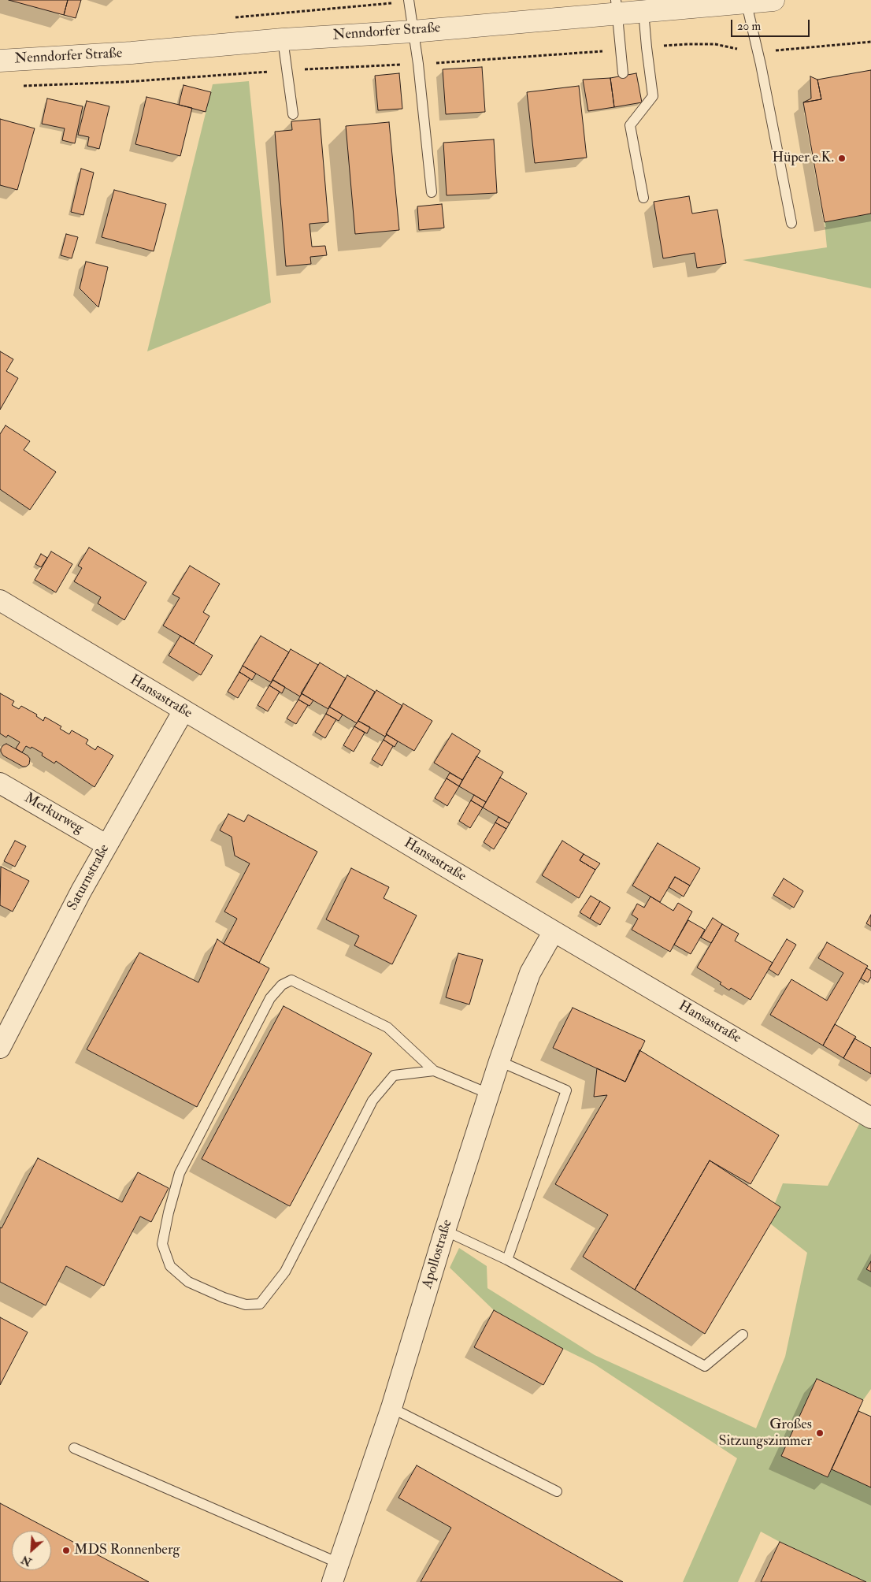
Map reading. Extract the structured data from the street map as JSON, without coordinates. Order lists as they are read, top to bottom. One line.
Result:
{"streets":{"street":["Nenndorfer Straße","Hansastraße","Merkurweg","Saturnstraße","Apollostraße"]},"crossings":[["Hansastraße","Saturnstraße"],["Hansastraße","Apollostraße"],["Merkurweg","Saturnstraße"]],"places":["Hüper e.K.","Großes Sitzungszimmer","MDS Ronnenberg"],"scale_bar":"20 m","north":"bottom left"}
